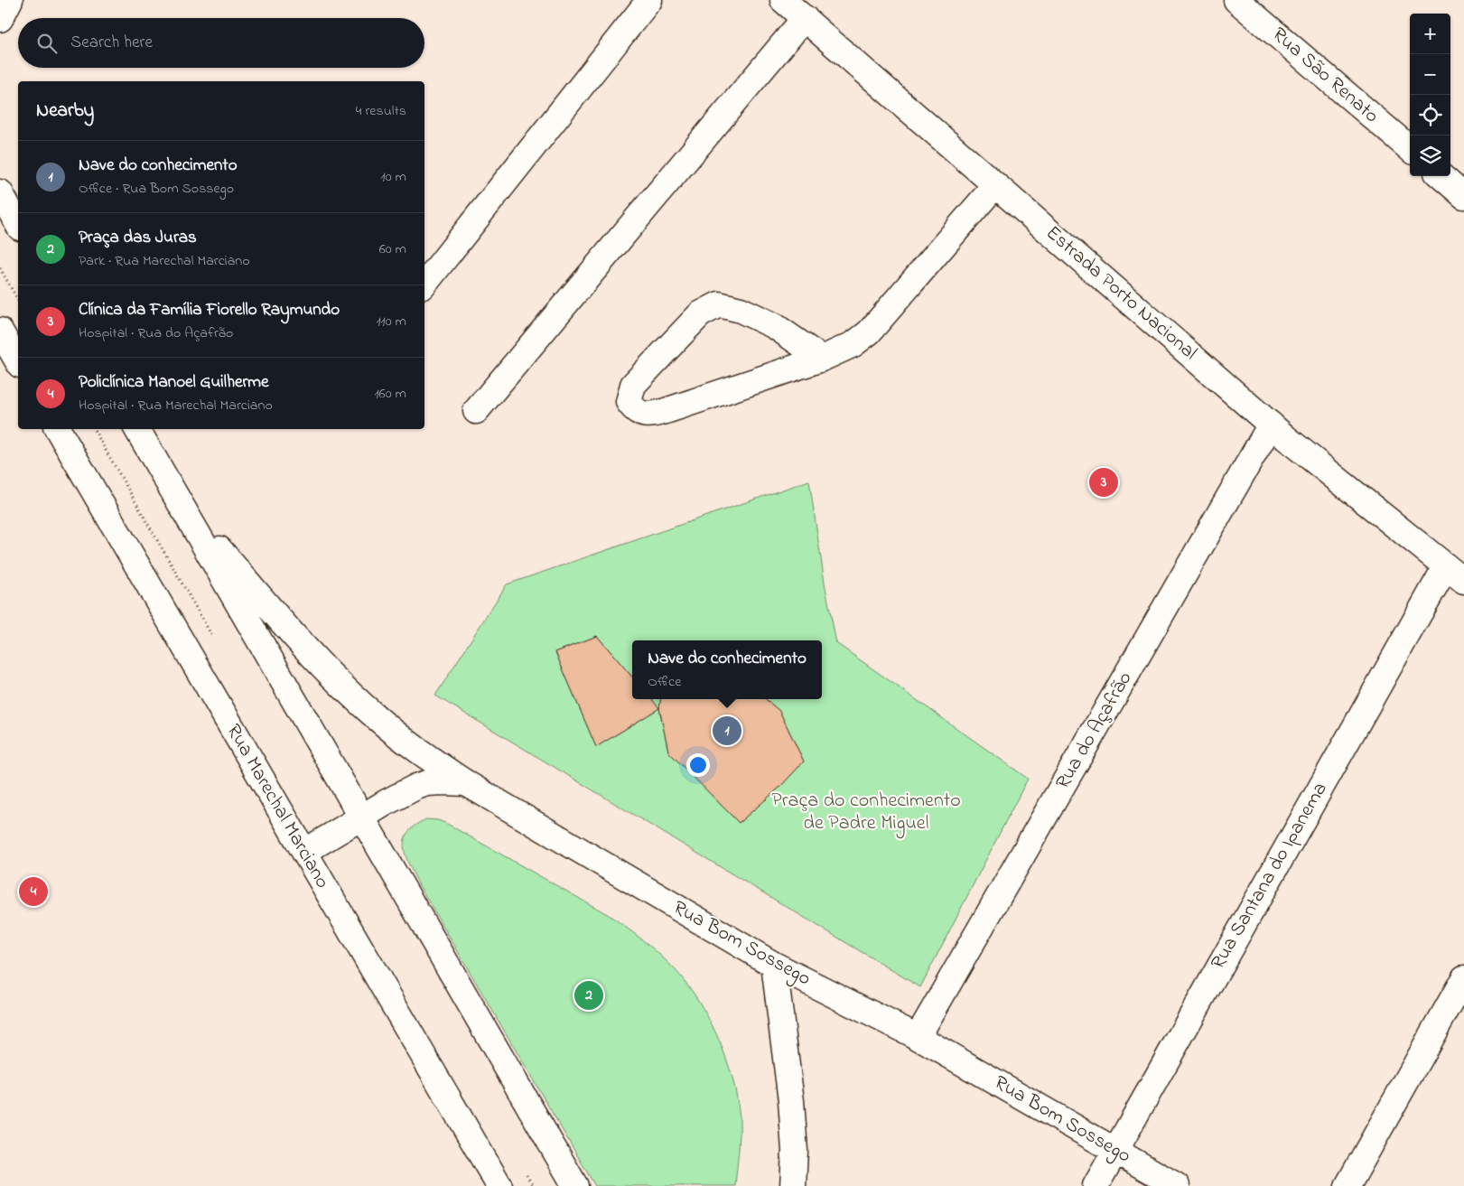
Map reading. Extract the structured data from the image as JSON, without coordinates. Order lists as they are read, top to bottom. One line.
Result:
{"streets":{"street":["Rua São Renato","Estrada Porto Nacional","Rua do Açafrão","Rua Marechal Marciano","Rua Santana do Ipanema","Rua Bom Sossego"]},"crossings":[["Estrada Porto Nacional","Rua do Açafrão"],["Estrada Porto Nacional","Rua Santana do Ipanema"],["Rua do Açafrão","Rua Bom Sossego"],["Rua Marechal Marciano","Rua Bom Sossego"],["Rua Santana do Ipanema","Rua Bom Sossego"]],"parks":["Praça do conhecimento de Padre Miguel"],"page":{"map_buttons":["+","−"],"search":"Search here","heading":["Nearby","4 results"],"list":[{"mark":"1","name":"Nave do conhecimento","note":"Office · Rua Bom Sossego","value":"10 m"},{"mark":"2","name":"Praça das Juras","note":"Park · Rua Marechal Marciano","value":"60 m"},{"mark":"3","name":"Clínica da Família Fiorello Raymundo","note":"Hospital · Rua do Açafrão","value":"110 m"},{"mark":"4","name":"Policlínica Manoel Guilherme","note":"Hospital · Rua Marechal Marciano","value":"160 m"}],"pins":["3","1","4","2"],"popup":["Nave do conhecimento","Office"]}}
